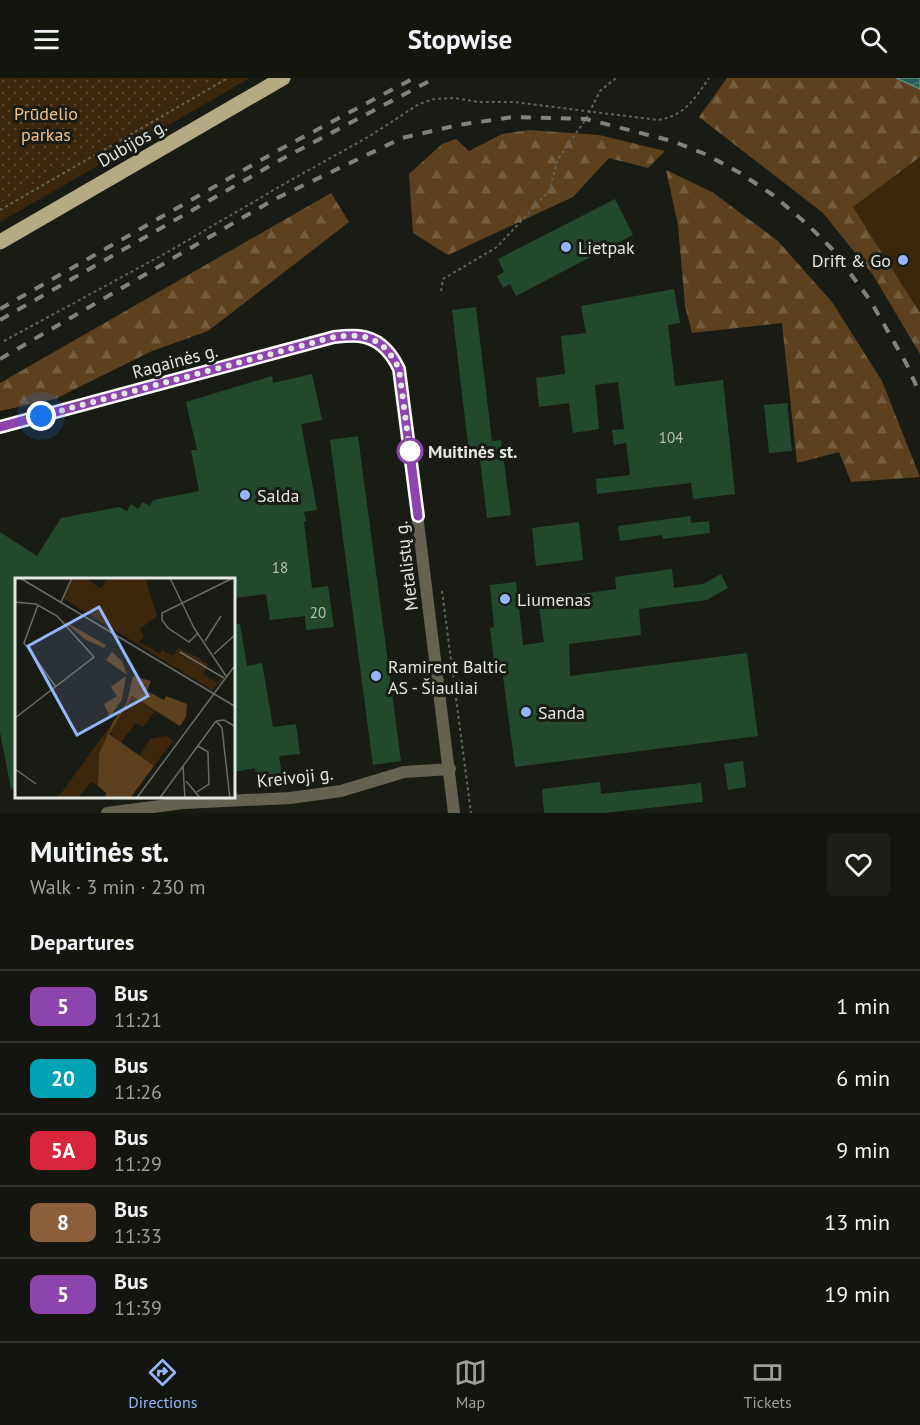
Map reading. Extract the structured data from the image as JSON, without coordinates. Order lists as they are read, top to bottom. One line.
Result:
{"streets":{"main road":["Dubijos g."],"street":["Ragainės g.","Metalistų g.","Kreivoji g."]},"crossings":[["Ragainės g.","Metalistų g."],["Metalistų g.","Kreivoji g."]],"parks":["Prūdelio parkas"],"places":["Lietpak","Drift & Go","Muitinės st.","Salda","Liumenas","Ramirent Baltic AS - Šiauliai","Sanda"],"lines":["bus line 5"],"house_numbers":["104","18","20"],"page":{"header":"Stopwise","heading":[["Muitinės st.","Walk · 3 min · 230 m"],"Departures"],"list":[{"mark":"5","name":"Bus","note":"11:21","value":"1 min"},{"mark":"20","name":"Bus","note":"11:26","value":"6 min"},{"mark":"5A","name":"Bus","note":"11:29","value":"9 min"},{"mark":"8","name":"Bus","note":"11:33","value":"13 min"},{"mark":"5","name":"Bus","note":"11:39","value":"19 min"}],"tabs":["Directions","Map","Tickets"]}}
